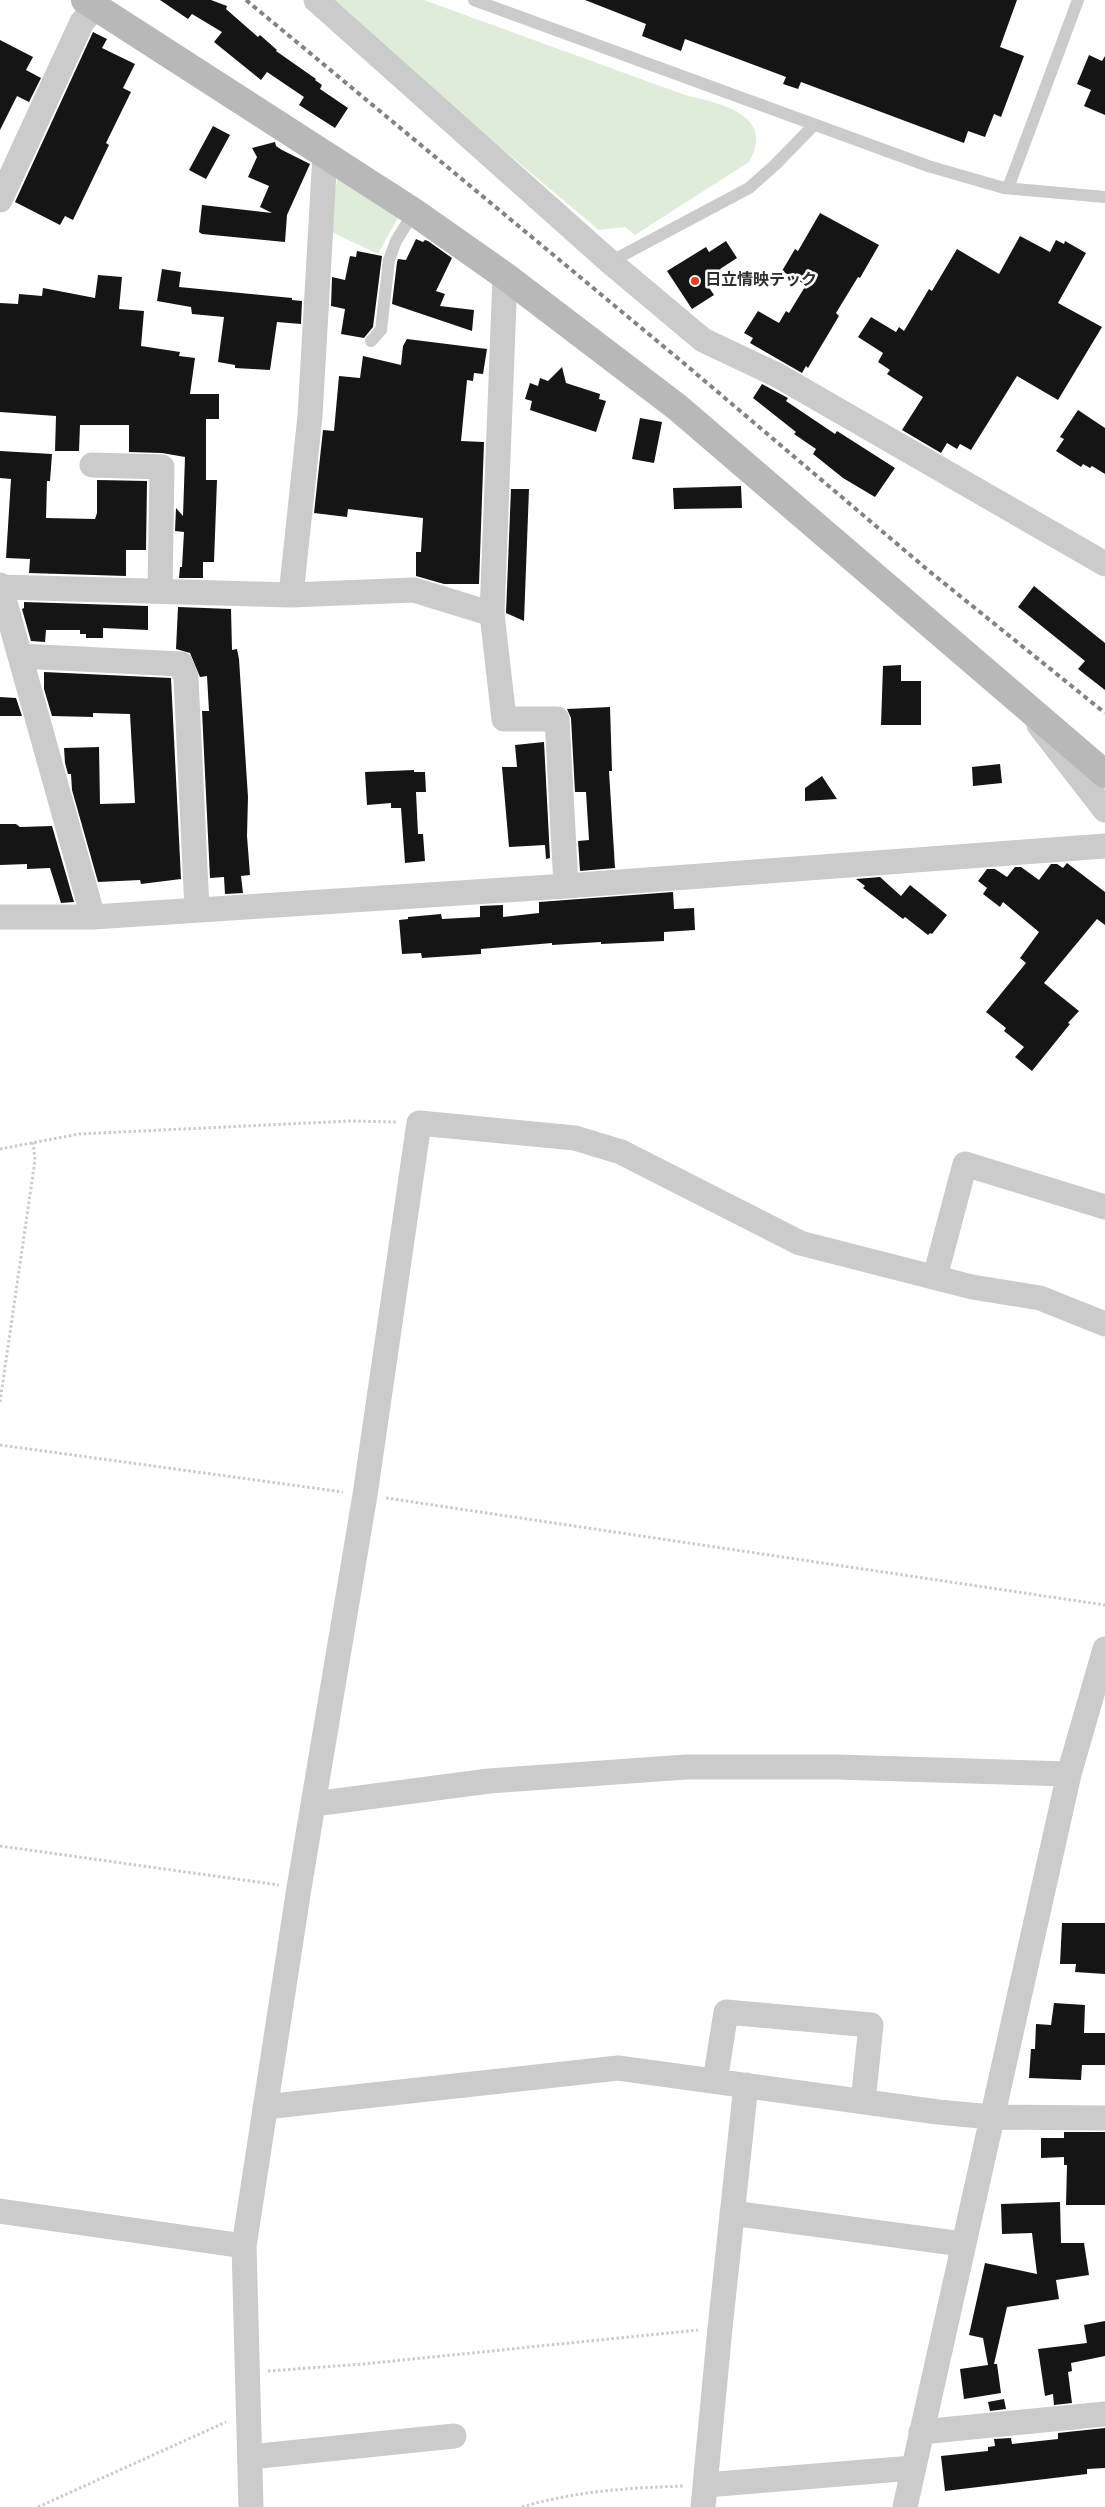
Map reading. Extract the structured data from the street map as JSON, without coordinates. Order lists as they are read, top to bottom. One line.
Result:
{"places":["日立情映テック"]}
